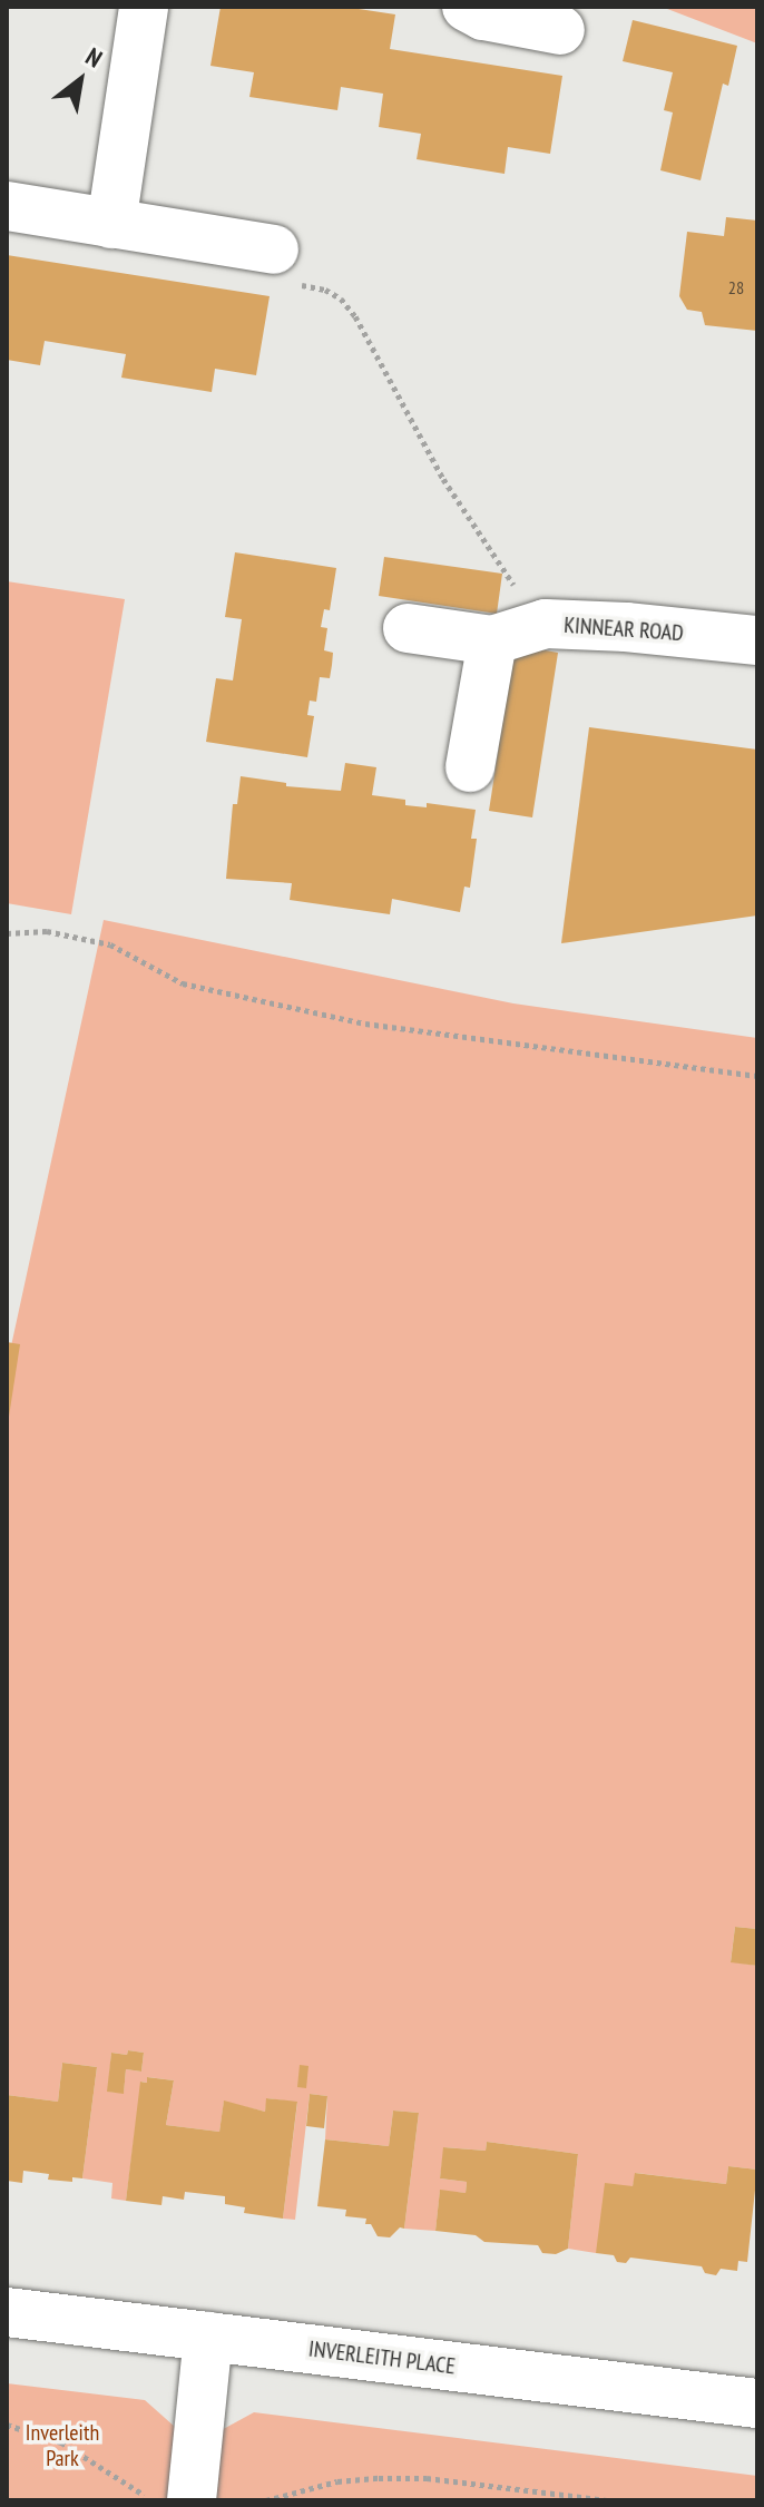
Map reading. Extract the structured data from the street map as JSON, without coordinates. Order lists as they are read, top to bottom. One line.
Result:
{"streets":{"street":["KINNEAR ROAD","INVERLEITH PLACE"]},"parks":["Inverleith Park"],"house_numbers":["28"],"north":"top right"}
